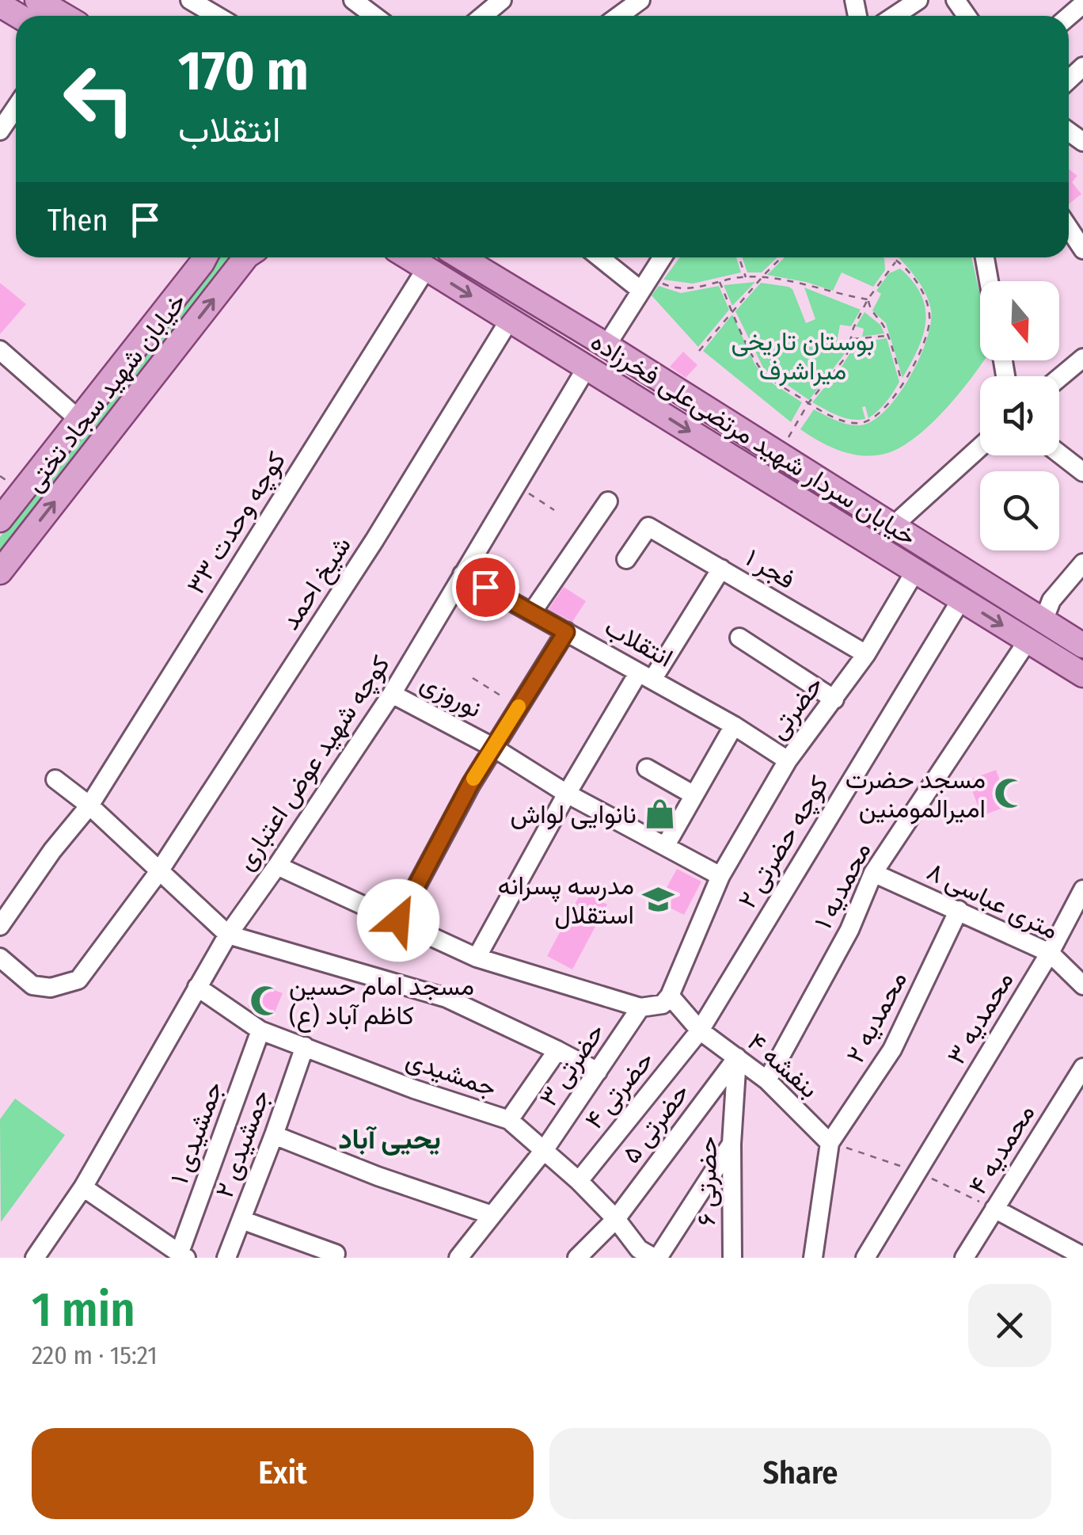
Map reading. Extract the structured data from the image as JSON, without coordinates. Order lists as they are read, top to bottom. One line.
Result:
{"streets":{"main road":["خیابان شهید سجاد تختی","خیابان سردار شهید مرتضی‌علی فخرزاده"],"street":["کوچه وحدت ۳۳","فجر ۱","شیخ احمد","انتقلاب","نوروزی","حضرتی","کوچه شهید عوض اعتباری","کوچه حضرتی ۲","محمدیه ۱","۸ متری عباسی","محمدیه ۲","محمدیه ۳","حضرتی ۳","بنفشه ۴","جمشیدی","حضرتی ۴","حضرتی ۵","جمشیدی ۱","جمشیدی ۲","محمدیه ۴","حضرتی ۶"]},"crossings":[["خیابان سردار شهید مرتضی‌علی فخرزاده","کوچه وحدت ۳۳"],["خیابان سردار شهید مرتضی‌علی فخرزاده","شیخ احمد"],["خیابان سردار شهید مرتضی‌علی فخرزاده","حضرتی"],["خیابان سردار شهید مرتضی‌علی فخرزاده","کوچه شهید عوض اعتباری"],["خیابان سردار شهید مرتضی‌علی فخرزاده","کوچه حضرتی ۲"],["خیابان سردار شهید مرتضی‌علی فخرزاده","محمدیه ۱"],["فجر ۱","حضرتی"],["انتقلاب","حضرتی"],["انتقلاب","کوچه شهید عوض اعتباری"],["نوروزی","حضرتی"],["نوروزی","کوچه شهید عوض اعتباری"],["حضرتی","بنفشه ۴"],["کوچه شهید عوض اعتباری","جمشیدی"],["کوچه حضرتی ۲","بنفشه ۴"],["کوچه حضرتی ۲","حضرتی ۴"],["محمدیه ۱","۸ متری عباسی"],["محمدیه ۱","بنفشه ۴"],["۸ متری عباسی","محمدیه ۲"],["۸ متری عباسی","محمدیه ۳"],["محمدیه ۲","بنفشه ۴"],["حضرتی ۳","جمشیدی"],["بنفشه ۴","حضرتی ۴"],["بنفشه ۴","حضرتی ۵"],["بنفشه ۴","حضرتی ۶"],["جمشیدی","حضرتی ۴"],["جمشیدی","حضرتی ۵"],["جمشیدی","جمشیدی ۱"],["جمشیدی","جمشیدی ۲"],["حضرتی ۵","حضرتی ۶"]],"districts":["یحیی آباد"],"parks":["بوستان تاریخی میراشرف"],"places":{"mosque":["مسجد حضرت امیرالمومنین","مسجد امام حسین (ع) کاظم آباد"],"shop":["نانوایی لواش"],"school or university":["مدرسه پسرانه استقلال"]},"north":"bottom","page":{"turn":["170 m","انتقلاب"],"then":"Then","heading":["1 min","220 m · 15:21"],"buttons":["Exit","Share"]}}
